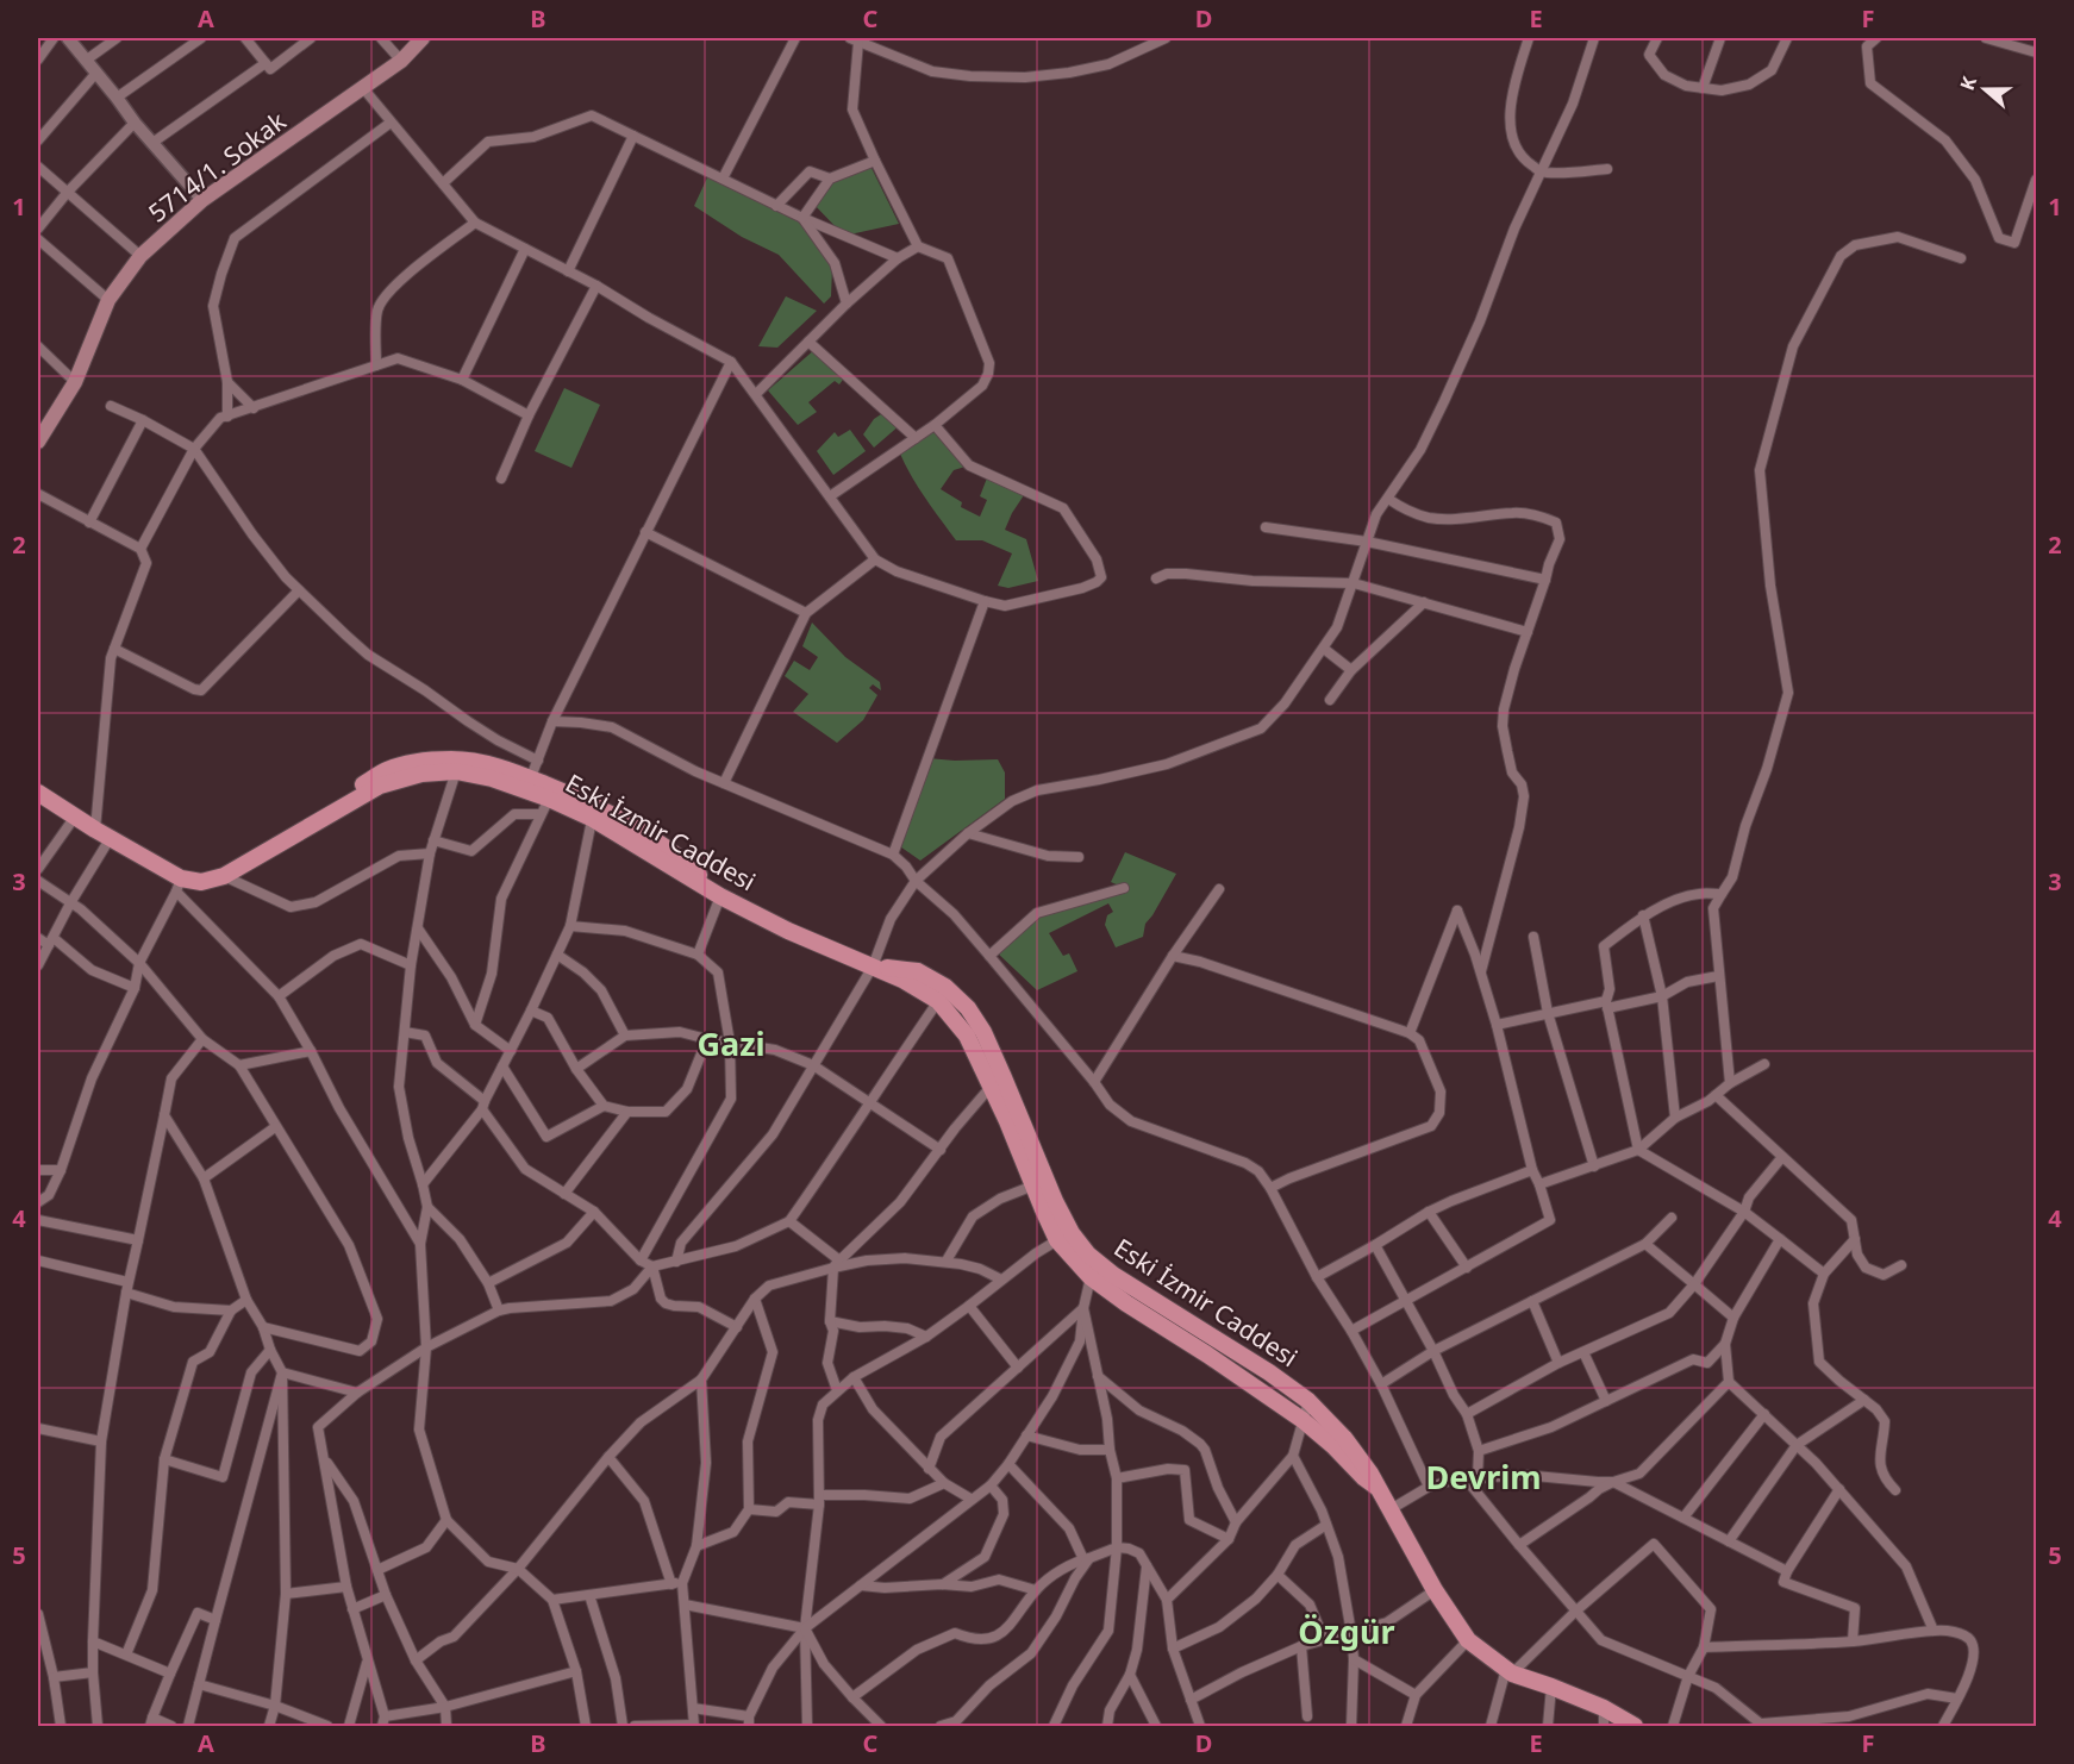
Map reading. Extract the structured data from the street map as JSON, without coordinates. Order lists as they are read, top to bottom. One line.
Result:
{"streets":{"main road":["5714/1. Sokak","Eski İzmir Caddesi"]},"districts":["Gazi","Devrim","Özgür"],"north":"left","grid":{"columns":["A","B","C","D","E","F"],"rows":["1","2","3","4","5"]}}
